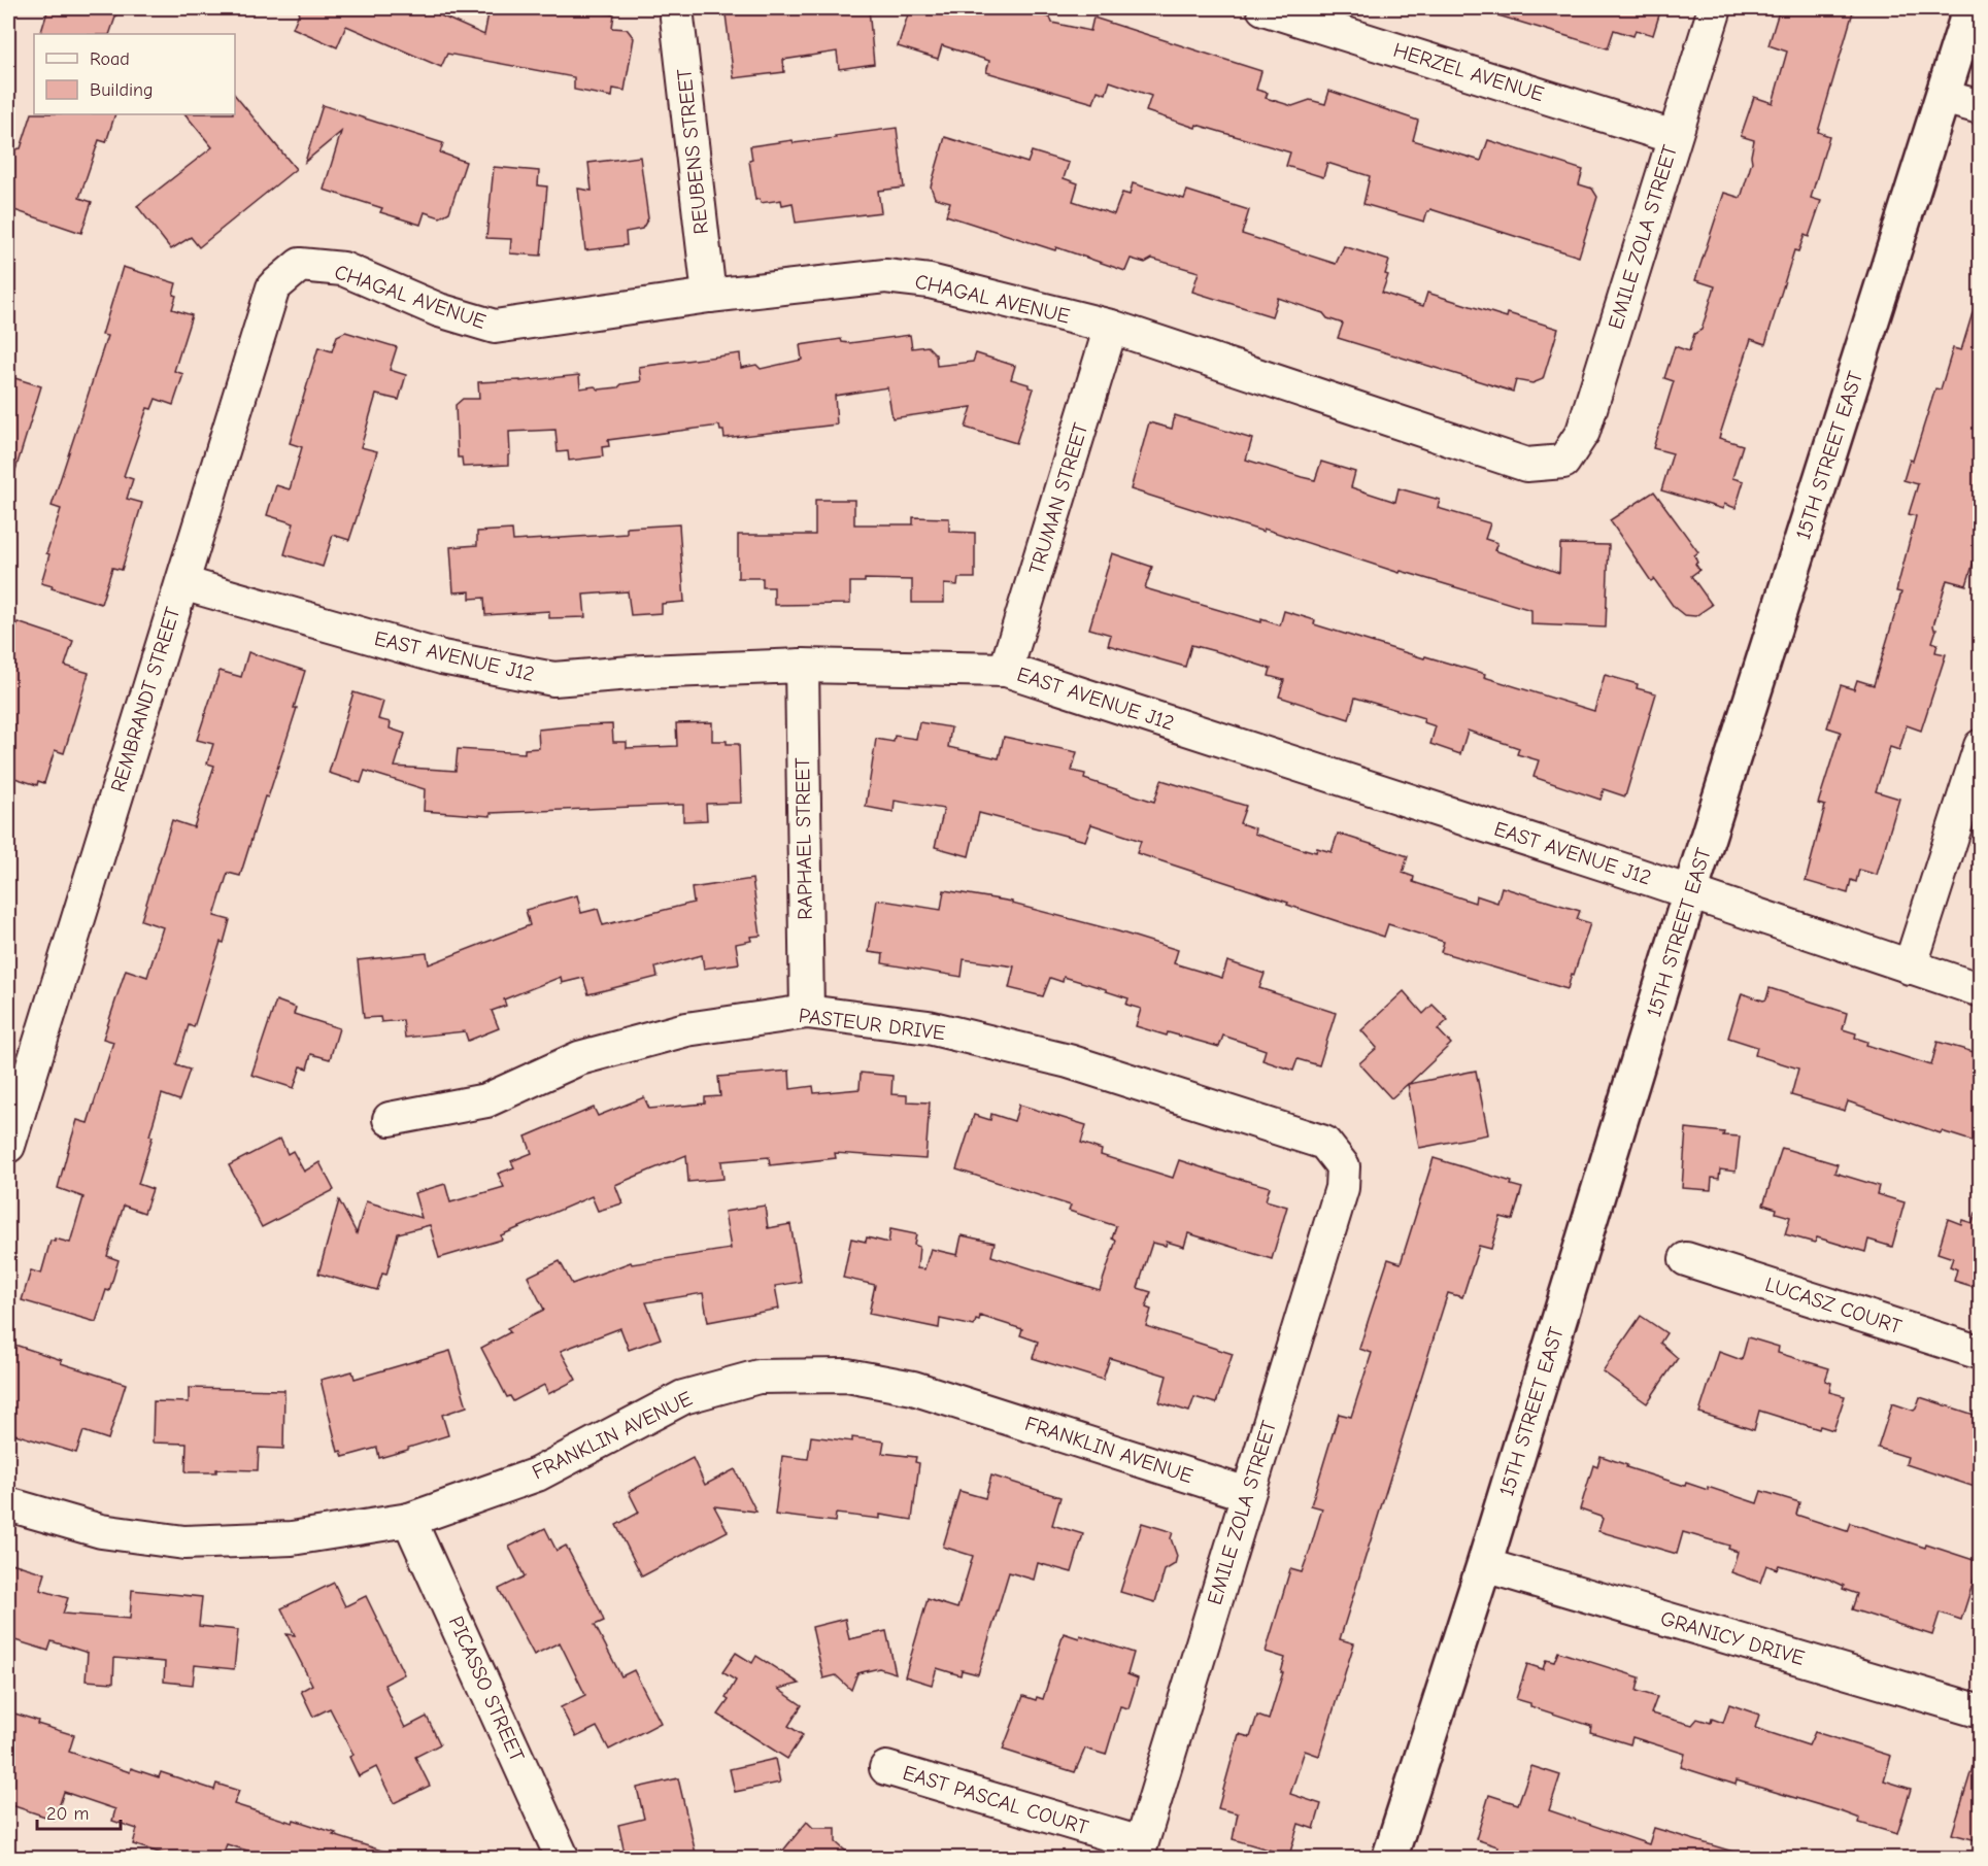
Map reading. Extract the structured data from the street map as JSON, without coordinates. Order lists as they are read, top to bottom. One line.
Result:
{"streets":{"street":["HERZEL AVENUE","REUBENS STREET","EMILE ZOLA STREET","CHAGAL AVENUE","15TH STREET EAST","TRUMAN STREET","EAST AVENUE J12","REMBRANDT STREET","RAPHAEL STREET","PASTEUR DRIVE","LUCASZ COURT","FRANKLIN AVENUE","GRANICY DRIVE","PICASSO STREET","EAST PASCAL COURT"]},"crossings":[["HERZEL AVENUE","EMILE ZOLA STREET"],["REUBENS STREET","CHAGAL AVENUE"],["EMILE ZOLA STREET","CHAGAL AVENUE"],["EMILE ZOLA STREET","PASTEUR DRIVE"],["EMILE ZOLA STREET","FRANKLIN AVENUE"],["EMILE ZOLA STREET","EAST PASCAL COURT"],["CHAGAL AVENUE","TRUMAN STREET"],["CHAGAL AVENUE","REMBRANDT STREET"],["15TH STREET EAST","EAST AVENUE J12"],["15TH STREET EAST","GRANICY DRIVE"],["TRUMAN STREET","EAST AVENUE J12"],["EAST AVENUE J12","REMBRANDT STREET"],["EAST AVENUE J12","RAPHAEL STREET"],["RAPHAEL STREET","PASTEUR DRIVE"],["FRANKLIN AVENUE","PICASSO STREET"]],"legend":["Road","Building"],"scale_bar":"20 m"}
